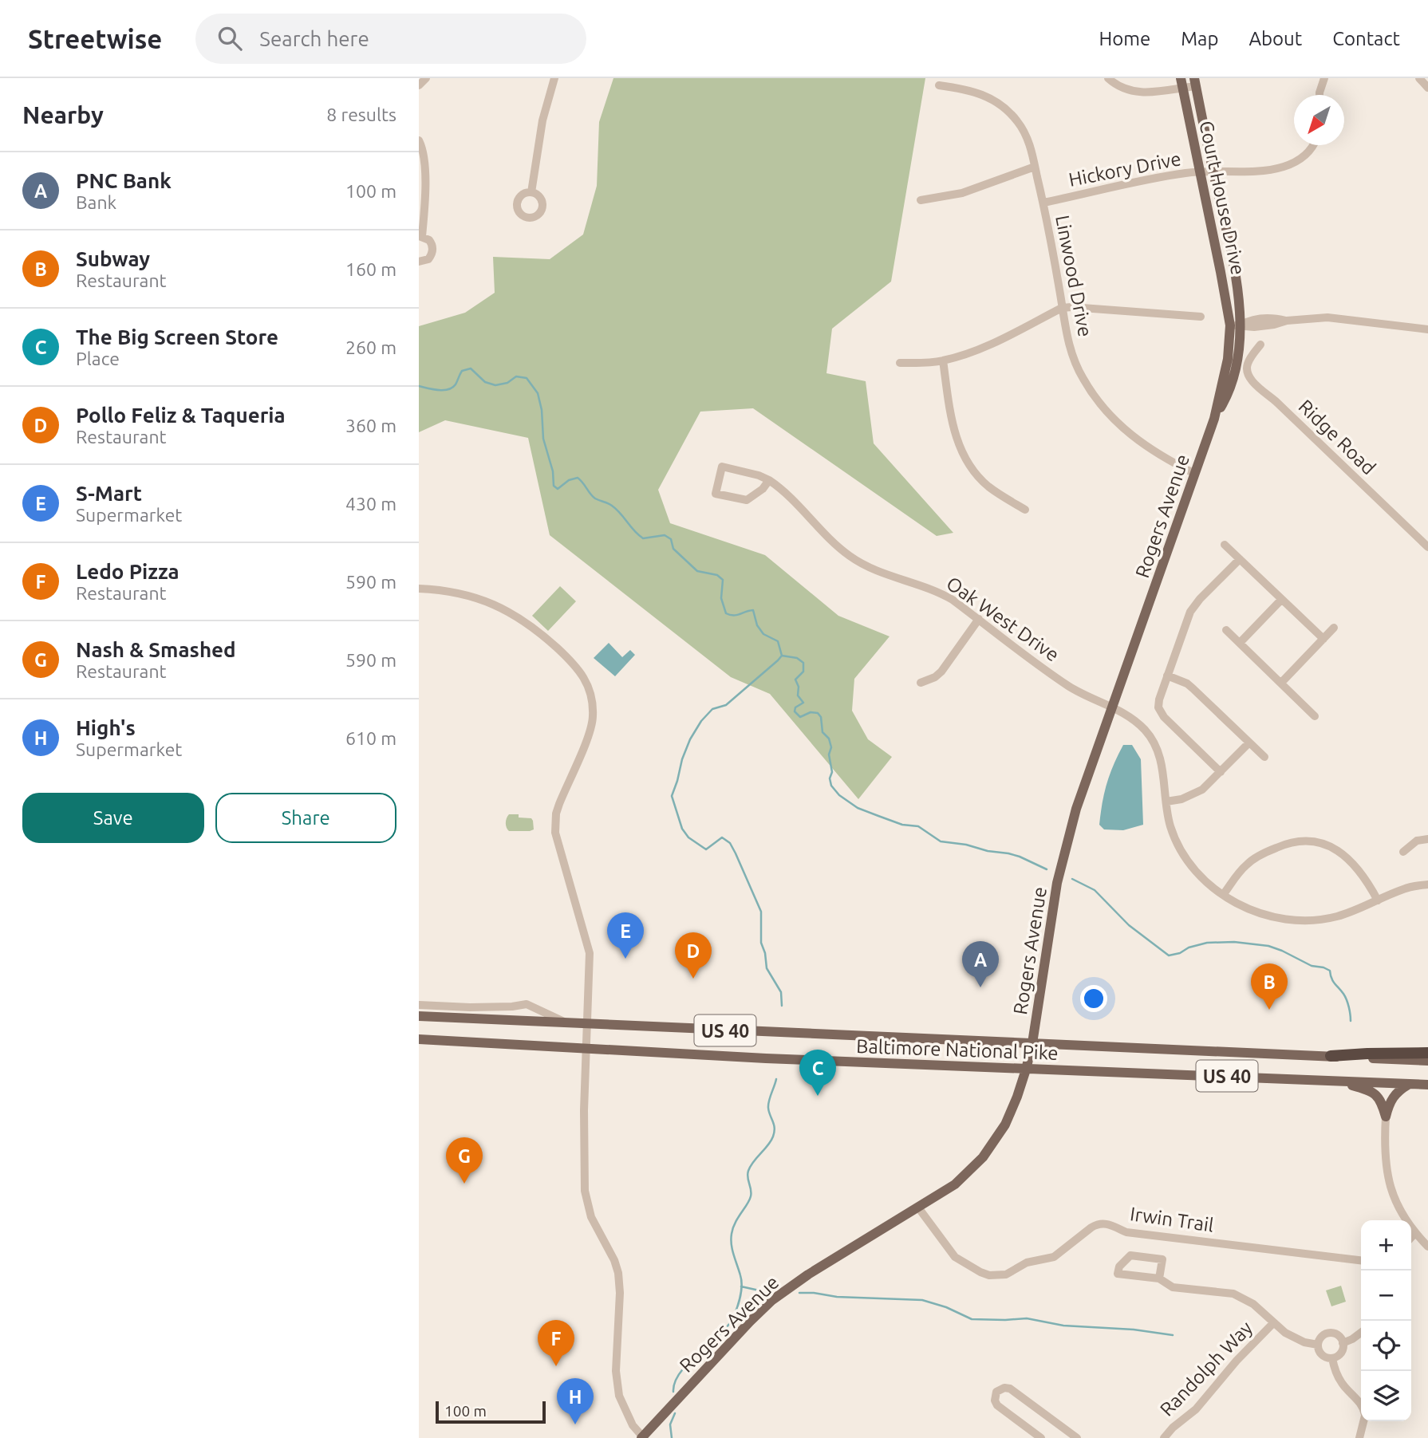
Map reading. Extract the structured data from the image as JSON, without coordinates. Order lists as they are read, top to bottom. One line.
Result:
{"streets":{"main road":["Court House Drive","Rogers Avenue","US 40","Baltimore National Pike"],"street":["Hickory Drive","Linwood Drive","Ridge Road","Oak West Drive","Irwin Trail","Randolph Way"]},"crossings":[["Hickory Drive","Court House Drive"],["Hickory Drive","Linwood Drive"],["Court House Drive","Rogers Avenue"],["Linwood Drive","Rogers Avenue"],["Rogers Avenue","Oak West Drive"],["Rogers Avenue","Baltimore National Pike"],["Rogers Avenue","Irwin Trail"]],"scale_bar":"100 m","north":"bottom left","page":{"header":"Streetwise","search":"Search here","nav":["Home","Map","About","Contact"],"heading":["Nearby","8 results"],"list":[{"mark":"A","name":"PNC Bank","note":"Bank","value":"100 m"},{"mark":"B","name":"Subway","note":"Restaurant","value":"160 m"},{"mark":"C","name":"The Big Screen Store","note":"Place","value":"260 m"},{"mark":"D","name":"Pollo Feliz & Taqueria","note":"Restaurant","value":"360 m"},{"mark":"E","name":"S-Mart","note":"Supermarket","value":"430 m"},{"mark":"F","name":"Ledo Pizza","note":"Restaurant","value":"590 m"},{"mark":"G","name":"Nash & Smashed","note":"Restaurant","value":"590 m"},{"mark":"H","name":"High's","note":"Supermarket","value":"610 m"}],"buttons":["Save","Share"],"pins":["E","D","A","B","C","G","F","H"],"map_buttons":["+","−"],"scale":"100 m"}}
